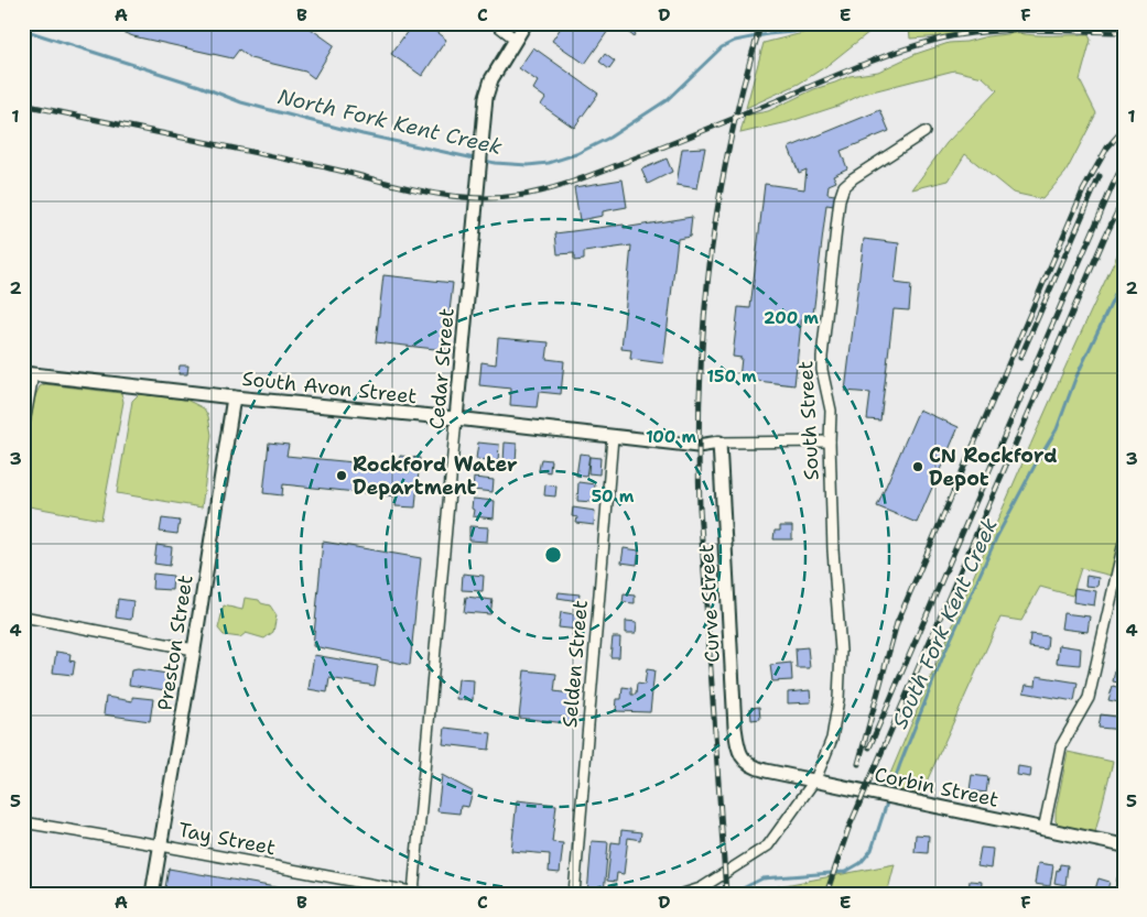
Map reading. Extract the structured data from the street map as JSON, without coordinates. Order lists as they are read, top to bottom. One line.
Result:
{"streets":{"street":["Cedar Street","South Avon Street","South Street","Curve Street","Preston Street","Selden Street","Corbin Street","Tay Street"]},"crossings":[["Cedar Street","South Avon Street"],["Cedar Street","Tay Street"],["South Avon Street","South Street"],["South Avon Street","Curve Street"],["South Avon Street","Preston Street"],["South Avon Street","Selden Street"],["South Street","Corbin Street"],["Curve Street","Corbin Street"],["Preston Street","Tay Street"]],"water":["North Fork Kent Creek","South Fork Kent Creek"],"places":["CN Rockford Depot","Rockford Water Department"],"grid":{"columns":["A","B","C","D","E","F"],"rows":["1","2","3","4","5"]},"rings":["200 m","150 m","100 m","50 m"]}
